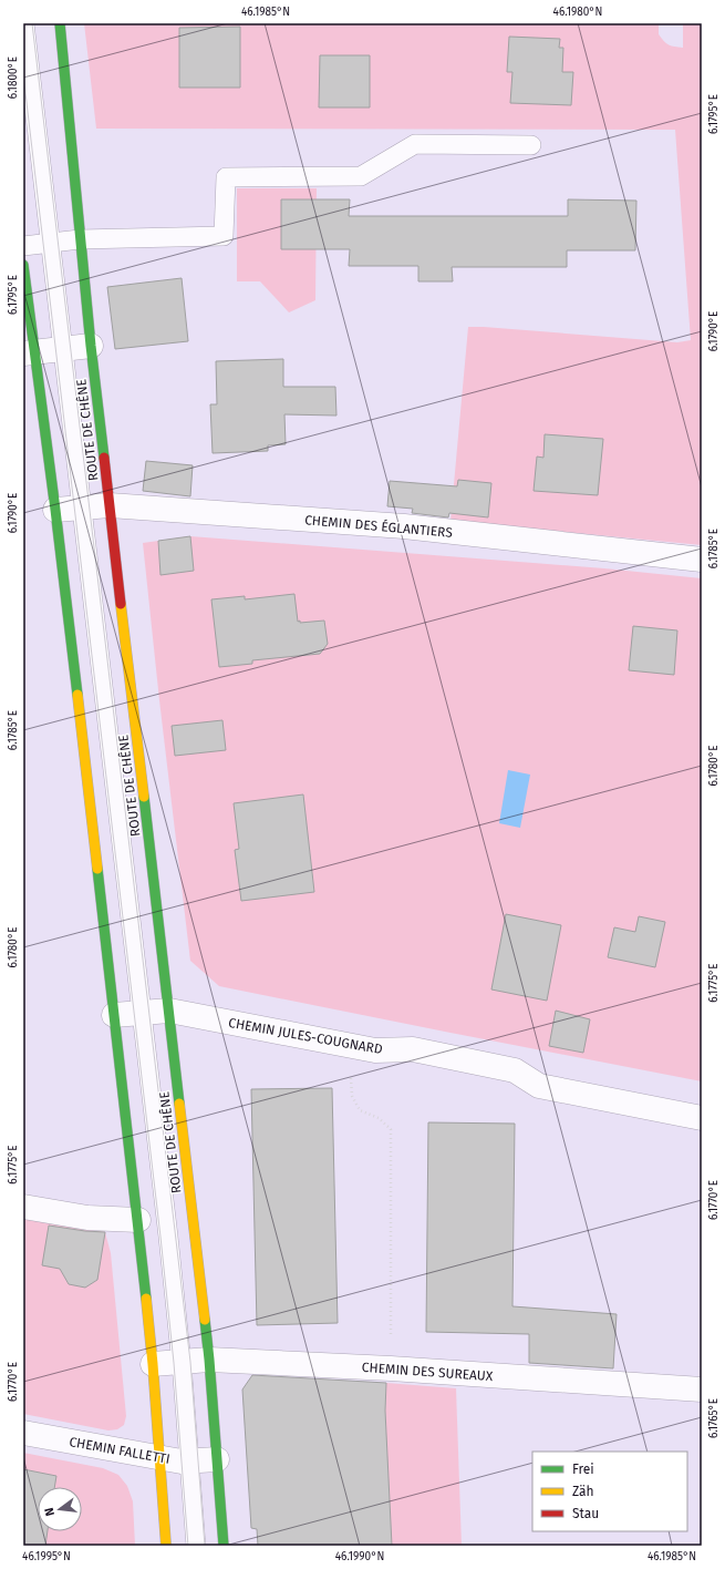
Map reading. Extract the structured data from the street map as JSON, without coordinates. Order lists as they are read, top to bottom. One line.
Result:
{"streets":{"main road":["ROUTE DE CHÊNE"],"street":["CHEMIN DES ÉGLANTIERS","CHEMIN JULES-COUGNARD","CHEMIN DES SUREAUX","CHEMIN FALLETTI"]},"crossings":[["ROUTE DE CHÊNE","CHEMIN DES ÉGLANTIERS"],["ROUTE DE CHÊNE","CHEMIN JULES-COUGNARD"],["ROUTE DE CHÊNE","CHEMIN DES SUREAUX"],["ROUTE DE CHÊNE","CHEMIN FALLETTI"]],"legend":["Frei","Zäh","Stau"],"north":"left","coordinates":["46.1985°N","46.1980°N","6.1800°E","6.1795°E","6.1790°E","6.1785°E","6.1780°E","6.1775°E","6.1770°E","6.1765°E","46.1995°N","46.1990°N"]}
